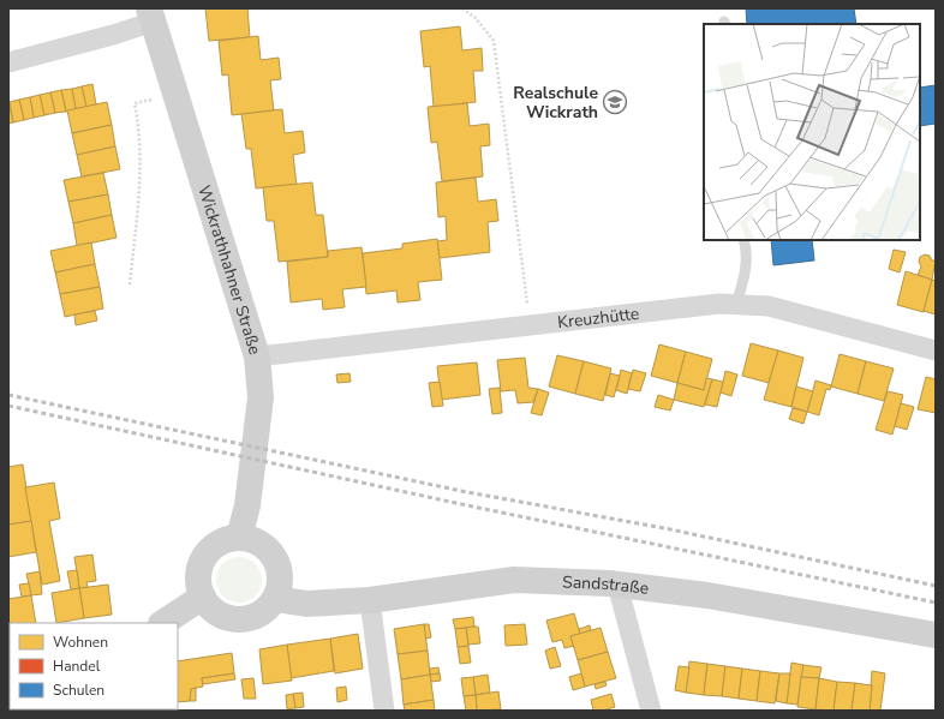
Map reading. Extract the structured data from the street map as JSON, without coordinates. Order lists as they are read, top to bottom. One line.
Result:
{"streets":{"main road":["Wickrathhahner Straße","Sandstraße"],"street":["Kreuzhütte"]},"crossings":[["Wickrathhahner Straße","Kreuzhütte"],["Wickrathhahner Straße","Sandstraße"]],"places":{"school or university":["Realschule Wickrath"]},"legend":["Wohnen","Handel","Schulen"]}
